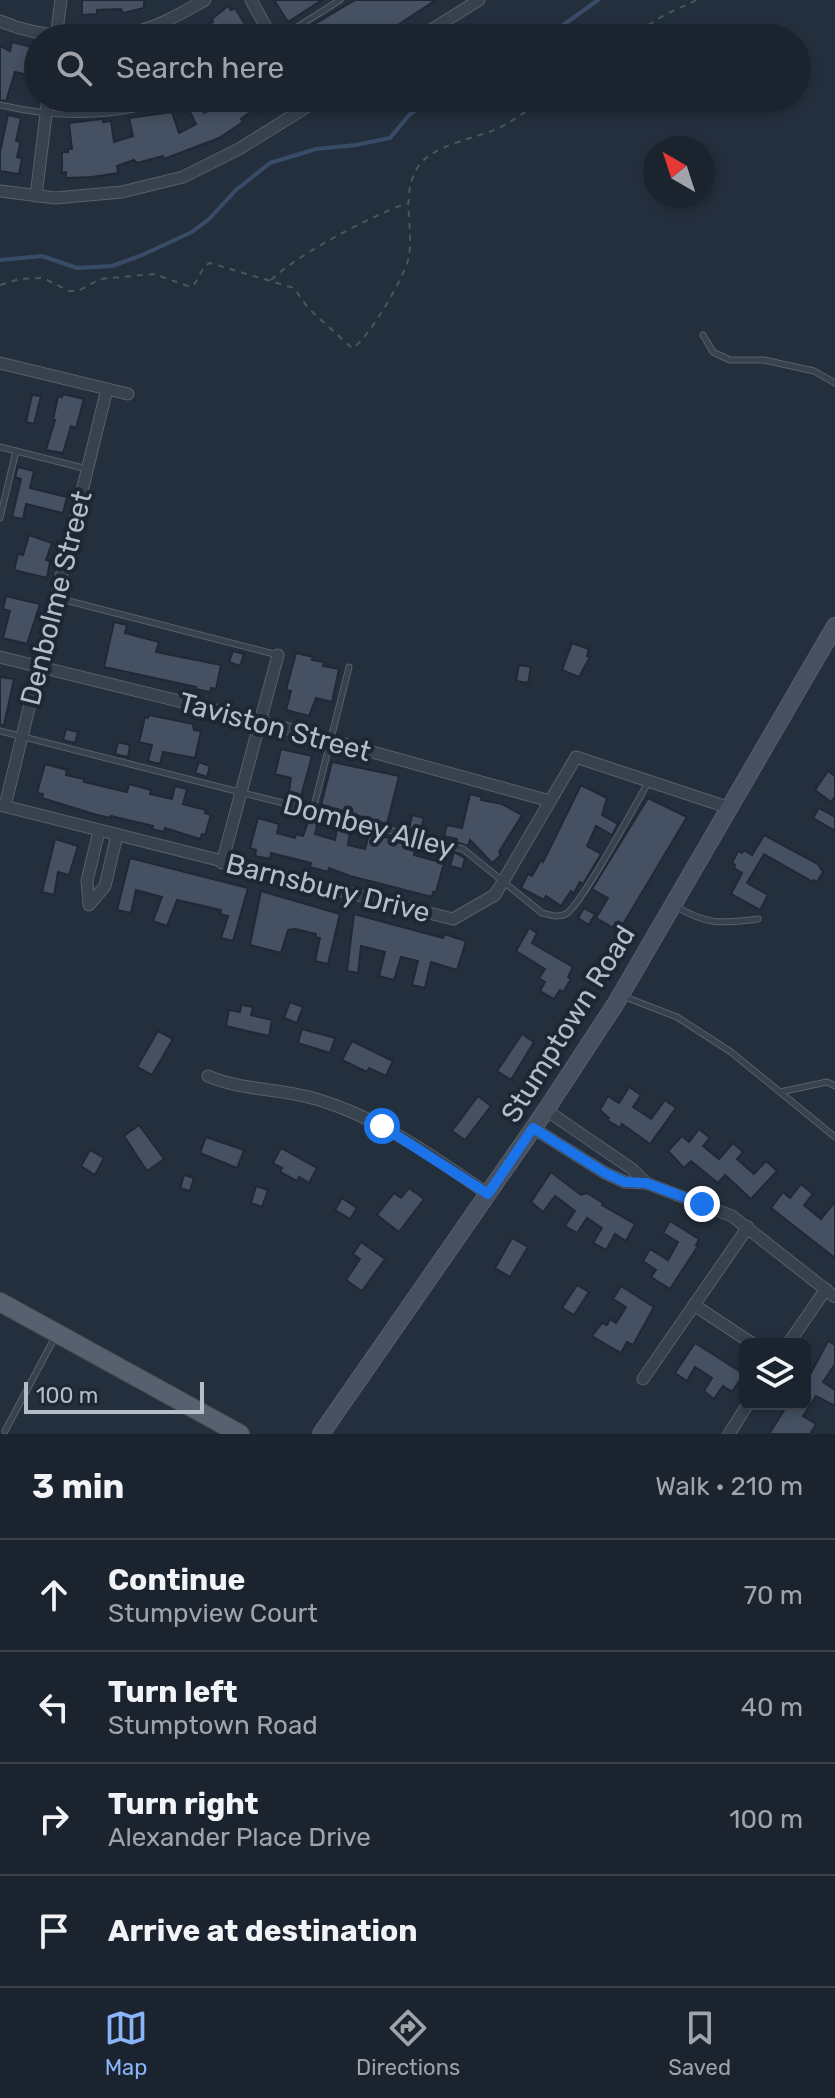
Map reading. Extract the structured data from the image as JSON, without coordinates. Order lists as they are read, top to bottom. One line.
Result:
{"streets":{"street":["Denbolme Street","Taviston Street","Barnsbury Drive","Stumptown Road"],"lane":["Dombey Alley"]},"crossings":[["Denbolme Street","Taviston Street"],["Denbolme Street","Dombey Alley"],["Denbolme Street","Barnsbury Drive"],["Taviston Street","Barnsbury Drive"],["Dombey Alley","Barnsbury Drive"]],"scale_bar":"100 m","north":"top left","page":{"search":"Search here","scale":"100 m","heading":["3 min","Walk · 210 m"],"list":[["Continue","Stumpview Court","70 m"],["Turn left","Stumptown Road","40 m"],["Turn right","Alexander Place Drive","100 m"],"Arrive at destination"],"nav":["Map","Directions","Saved"]}}
